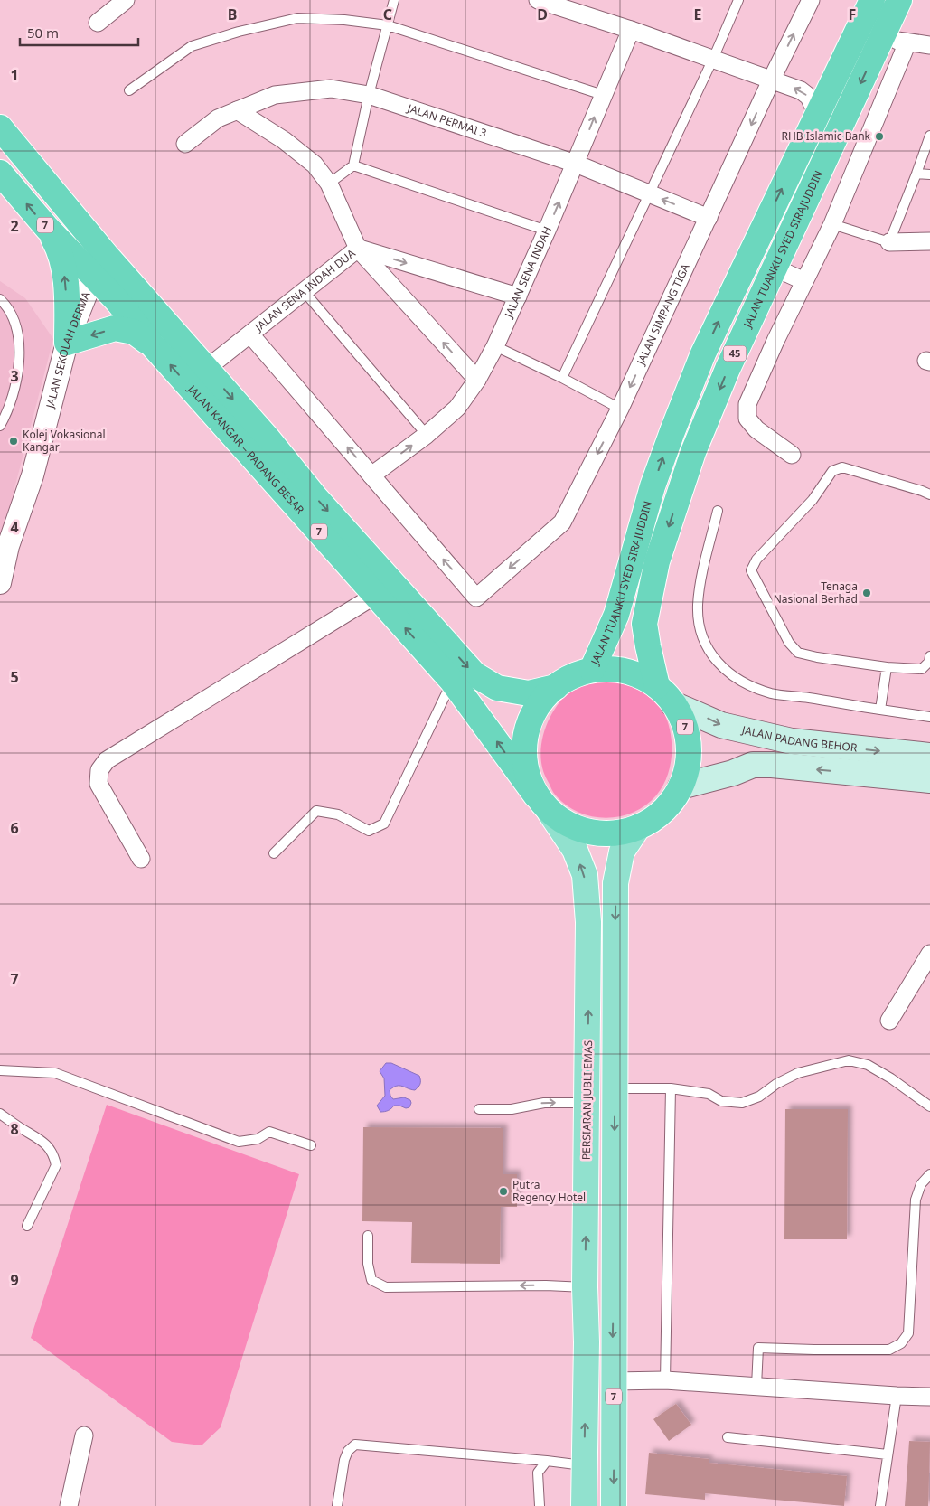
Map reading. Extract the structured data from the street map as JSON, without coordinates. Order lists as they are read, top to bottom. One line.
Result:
{"streets":{"highway":["7","JALAN TUANKU SYED SIRAJUDDIN","45","JALAN KANGAR – PADANG BESAR"],"main road":["JALAN PADANG BEHOR","PERSIARAN JUBLI EMAS"],"street":["JALAN PERMAI 3","JALAN SENA INDAH","JALAN SENA INDAH DUA","JALAN SIMPANG TIGA","JALAN SEKOLAH DERMA"]},"crossings":[["JALAN PERMAI 3","JALAN SENA INDAH"],["JALAN PERMAI 3","JALAN SIMPANG TIGA"],["7","JALAN TUANKU SYED SIRAJUDDIN"],["7","JALAN KANGAR – PADANG BESAR"],["7","JALAN PADANG BEHOR"],["7","PERSIARAN JUBLI EMAS"],["JALAN SENA INDAH","JALAN SENA INDAH DUA"],["JALAN SENA INDAH","JALAN SIMPANG TIGA"],["JALAN SENA INDAH DUA","JALAN KANGAR – PADANG BESAR"],["JALAN SEKOLAH DERMA","JALAN KANGAR – PADANG BESAR"],["JALAN KANGAR – PADANG BESAR","PERSIARAN JUBLI EMAS"]],"one_way":["JALAN SENA INDAH","JALAN SENA INDAH DUA"],"places":["RHB Islamic Bank","Kolej Vokasional Kangar","Tenaga Nasional Berhad","Putra Regency Hotel"],"scale_bar":"50 m","grid":{"columns":["B","C","D","E","F"],"rows":["1","2","3","4","5","6","7","8","9"]}}
